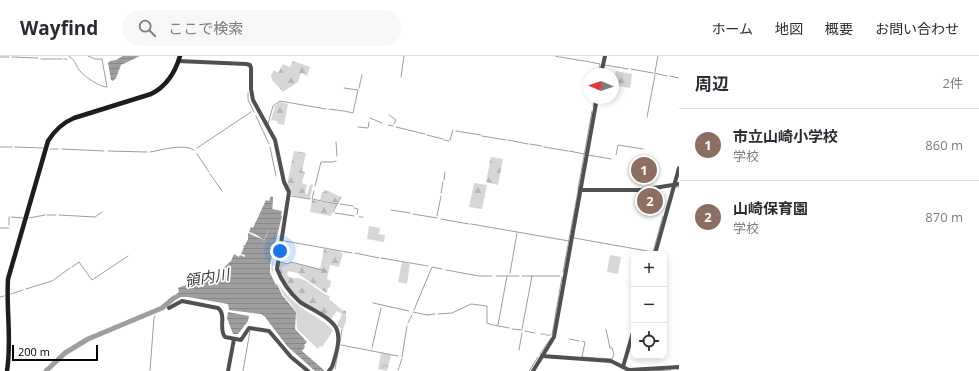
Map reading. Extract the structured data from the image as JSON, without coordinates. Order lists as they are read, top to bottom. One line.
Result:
{"water":["領内川"],"scale_bar":"200 m","north":"left","page":{"header":"Wayfind","search":"ここで検索","nav":["ホーム","地図","概要","お問い合わせ"],"heading":["周辺","2件"],"list":[{"mark":"1","name":"市立山崎小学校","note":"学校","value":"860 m"},{"mark":"2","name":"山崎保育園","note":"学校","value":"870 m"}],"pins":["1","2"],"map_buttons":["+","−"],"scale":"200 m"}}
